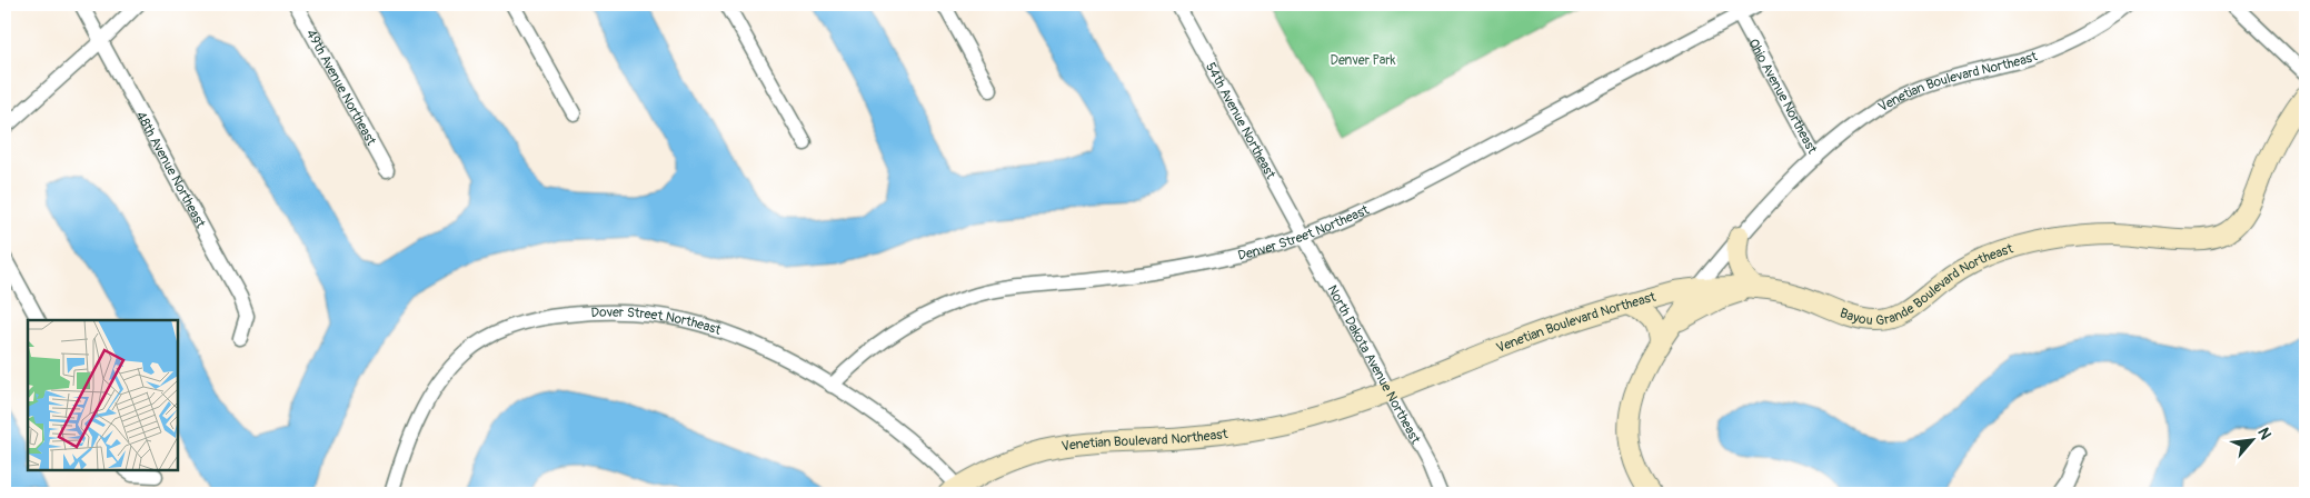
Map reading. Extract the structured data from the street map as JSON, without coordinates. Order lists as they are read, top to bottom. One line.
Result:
{"streets":{"street":["Venetian Boulevard Northeast","49th Avenue Northeast","Ohio Avenue Northeast","54th Avenue Northeast","48th Avenue Northeast","Denver Street Northeast","Bayou Grande Boulevard Northeast","Dover Street Northeast","North Dakota Avenue Northeast"]},"crossings":[["Venetian Boulevard Northeast","Ohio Avenue Northeast"],["Venetian Boulevard Northeast","Bayou Grande Boulevard Northeast"],["Venetian Boulevard Northeast","Dover Street Northeast"],["Venetian Boulevard Northeast","North Dakota Avenue Northeast"],["Ohio Avenue Northeast","Denver Street Northeast"],["54th Avenue Northeast","Denver Street Northeast"],["54th Avenue Northeast","North Dakota Avenue Northeast"],["Denver Street Northeast","Dover Street Northeast"],["Denver Street Northeast","North Dakota Avenue Northeast"]],"parks":["Denver Park"],"north":"top right"}
